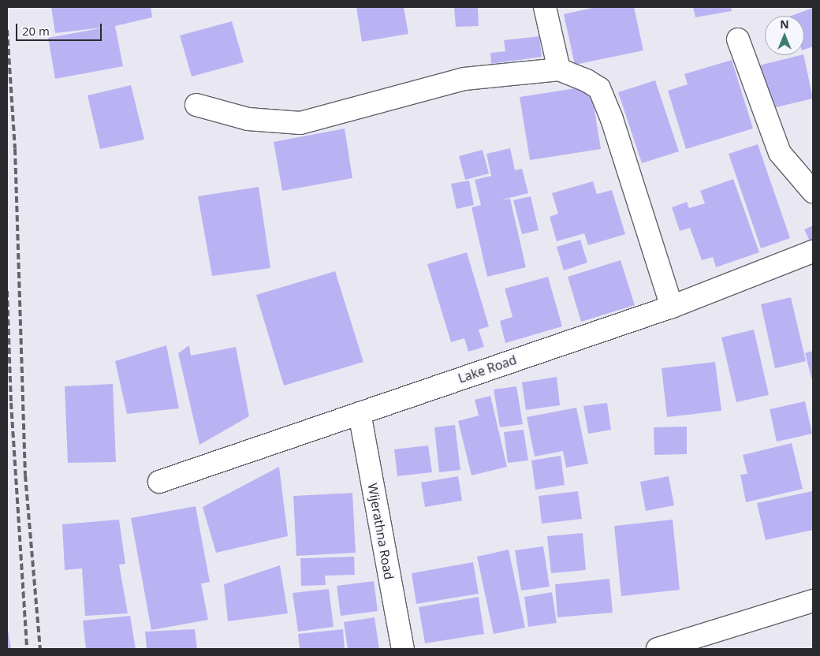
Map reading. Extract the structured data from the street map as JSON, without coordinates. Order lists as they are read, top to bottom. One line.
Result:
{"streets":{"street":["Lake Road","Wijerathna Road"]},"crossings":[["Lake Road","Wijerathna Road"]],"scale_bar":"20 m","north":"top"}
